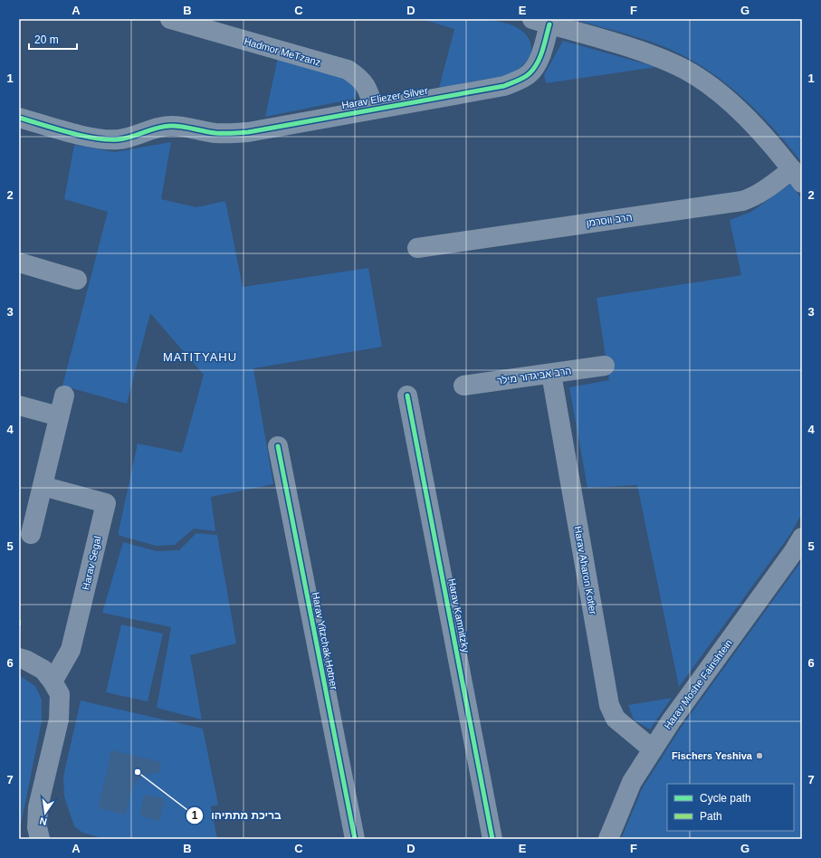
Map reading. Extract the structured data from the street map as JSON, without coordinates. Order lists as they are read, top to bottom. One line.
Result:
{"streets":{"street":["Hadmor MeTzanz","Harav Eliezer Silver","הרב ווסרמן","הרב אביגדור מילר","Harav Segal","Harav Aharon Kotler","Harav Kamnitzky","Harav Yitzchak Hotner","Harav Moshe Fainshtein"]},"crossings":[["Hadmor MeTzanz","Harav Eliezer Silver"],["הרב אביגדור מילר","Harav Aharon Kotler"],["Harav Aharon Kotler","Harav Moshe Fainshtein"]],"districts":["MATITYAHU"],"places":["Fischers Yeshiva","בריכת מתתיהו"],"legend":["Cycle path","Path"],"scale_bar":"20 m","north":"bottom","grid":{"columns":["A","B","C","D","E","F","G"],"rows":["1","2","3","4","5","6","7"]}}
